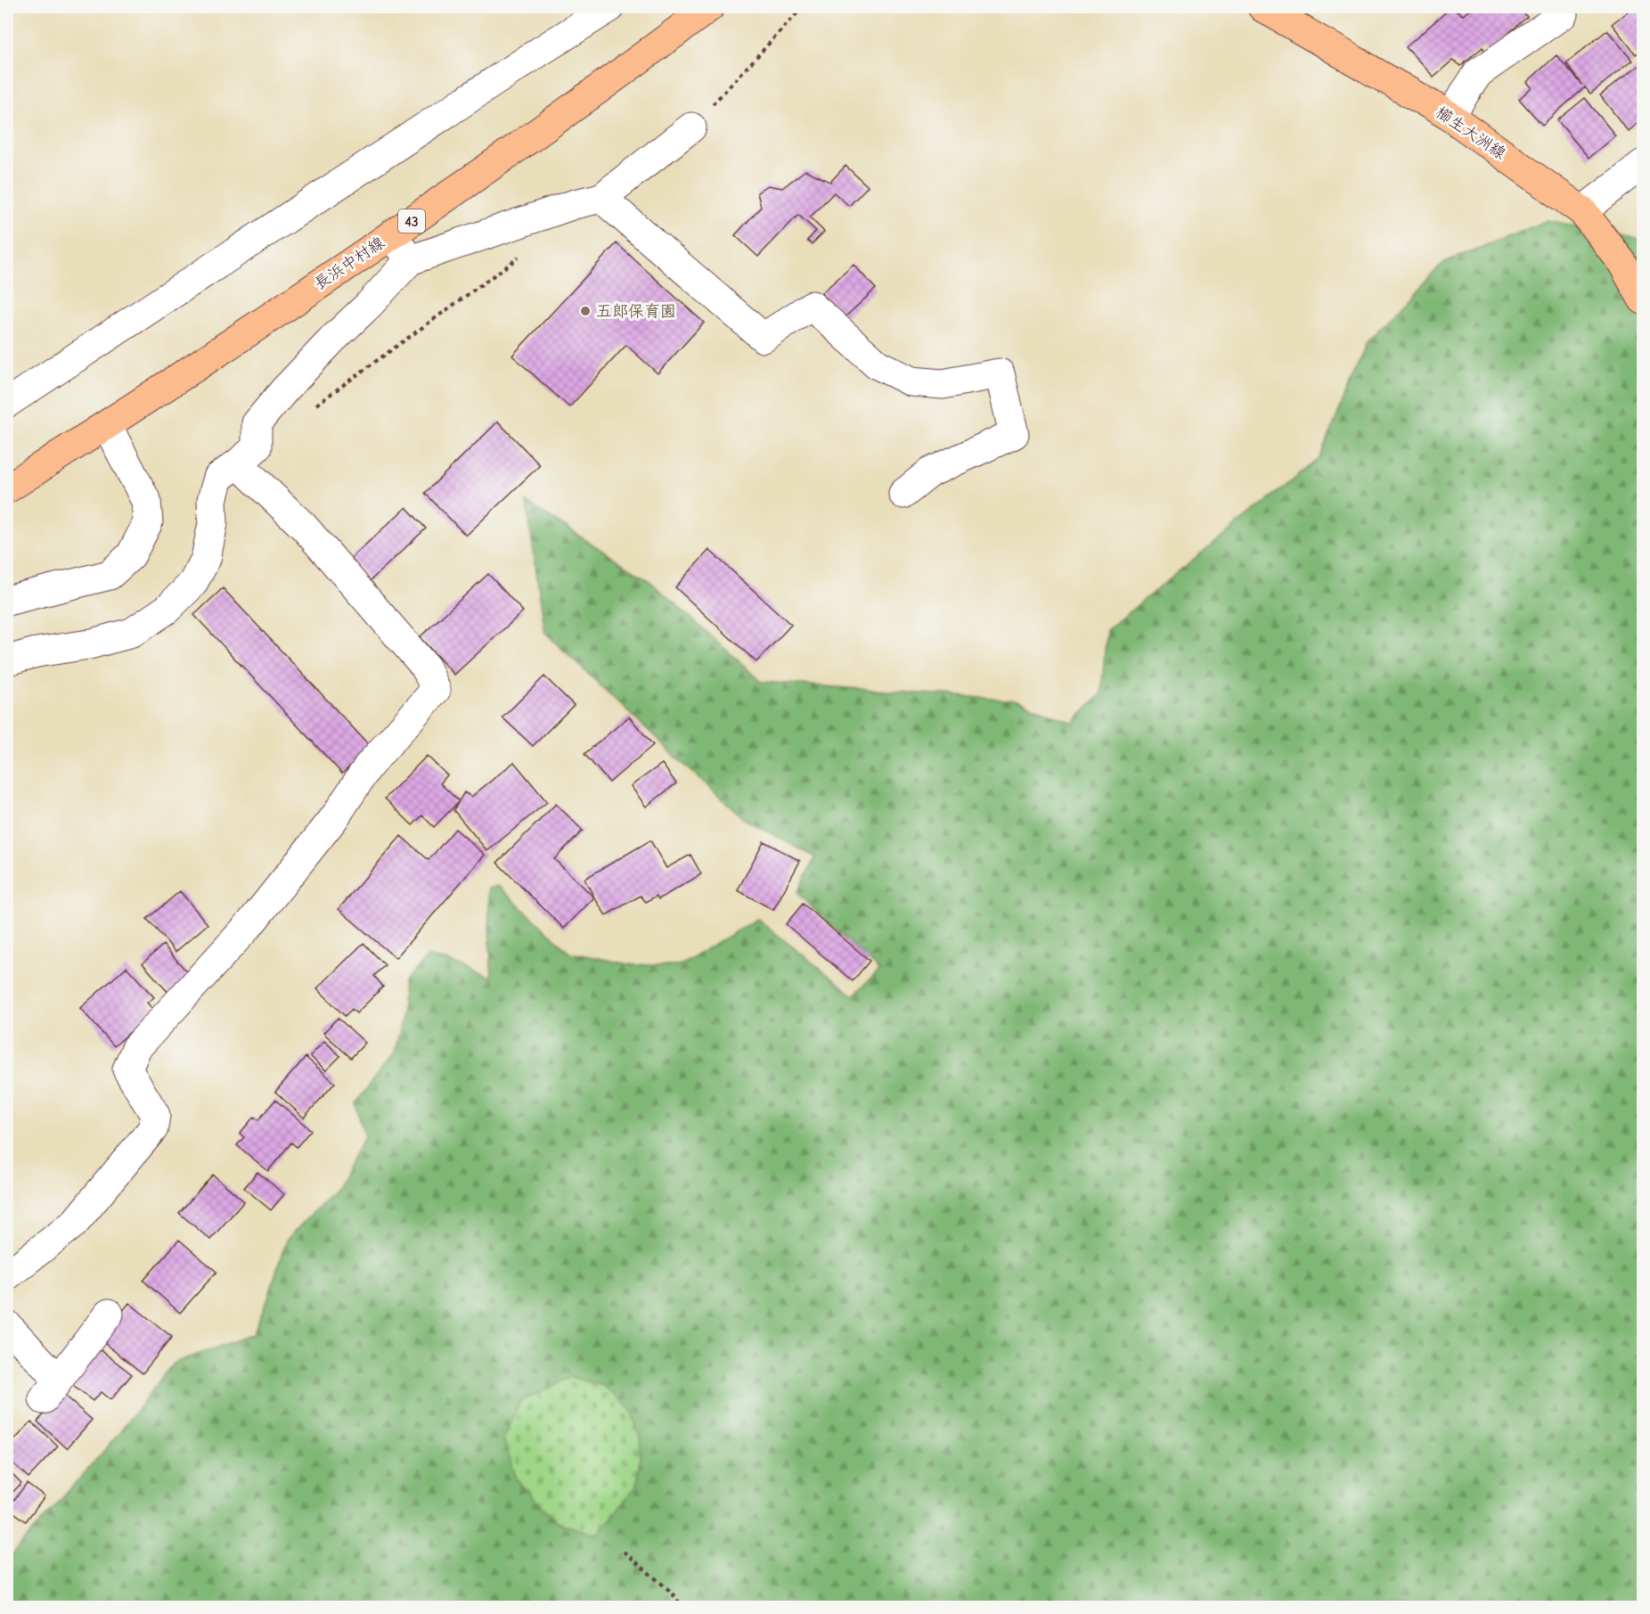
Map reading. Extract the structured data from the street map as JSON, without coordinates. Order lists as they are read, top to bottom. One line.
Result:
{"streets":{"main road":["櫛生大洲線","43","長浜中村線"]},"places":["五郎保育園"]}
